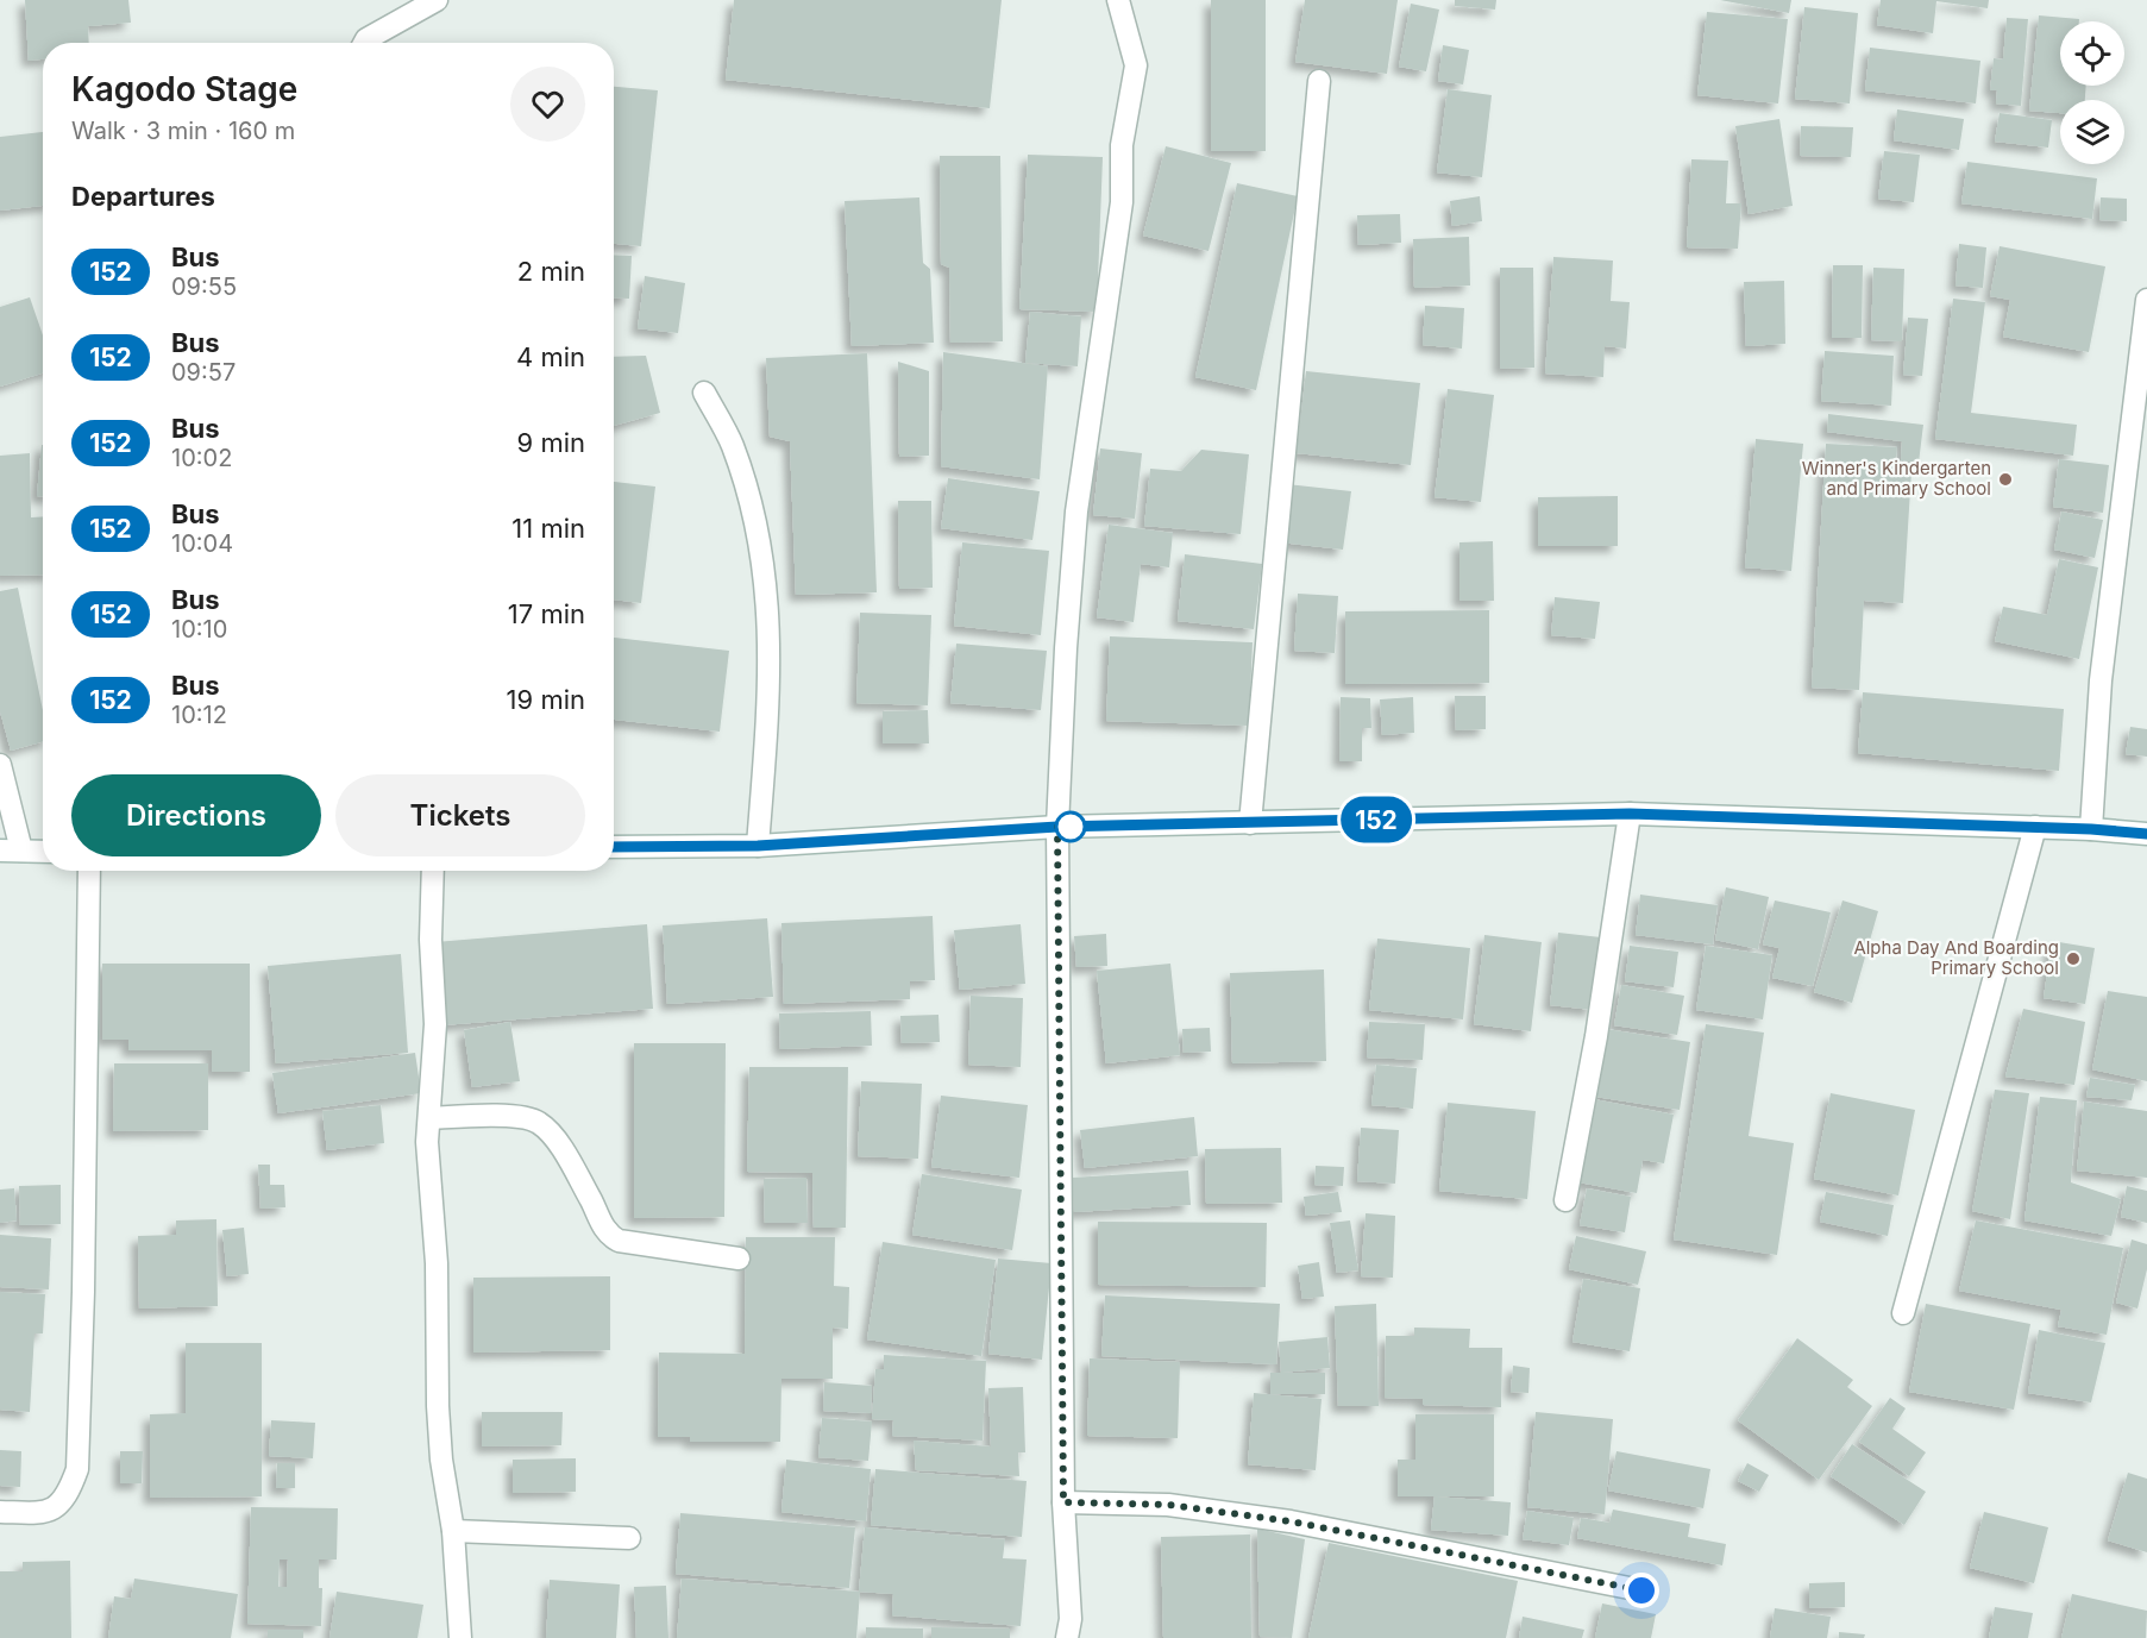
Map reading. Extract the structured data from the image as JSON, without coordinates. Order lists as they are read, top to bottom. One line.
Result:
{"places":["Winner's Kindergarten and Primary School","Alpha Day And Boarding Primary School"],"lines":["bus line 152"],"page":{"on_map":"152","heading":[["Kagodo Stage","Walk · 3 min · 160 m"],"Departures"],"list":[{"mark":"152","name":"Bus","note":"09:55","value":"2 min"},{"mark":"152","name":"Bus","note":"09:57","value":"4 min"},{"mark":"152","name":"Bus","note":"10:02","value":"9 min"},{"mark":"152","name":"Bus","note":"10:04","value":"11 min"},{"mark":"152","name":"Bus","note":"10:10","value":"17 min"},{"mark":"152","name":"Bus","note":"10:12","value":"19 min"}],"buttons":["Directions","Tickets"]}}
